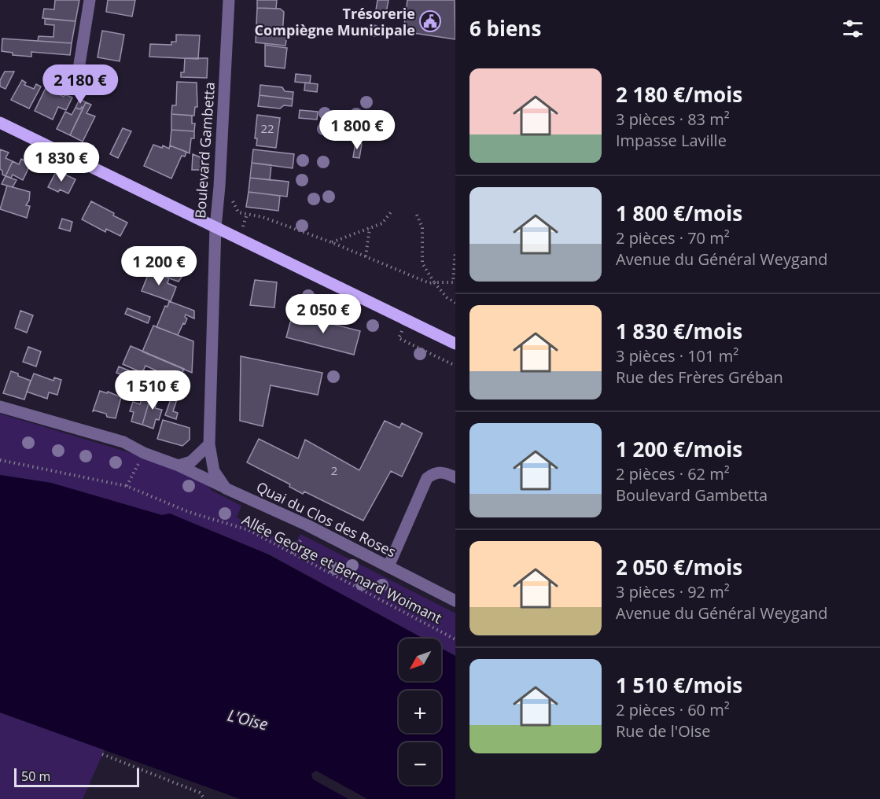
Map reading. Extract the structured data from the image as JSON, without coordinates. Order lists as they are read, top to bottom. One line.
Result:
{"streets":{"street":["Boulevard Gambetta","Quai du Clos des Roses"],"path":["Allée George et Bernard Woimant"]},"water":["L'Oise"],"places":{"public building":["Trésorerie Compiègne Municipale"]},"house_numbers":["22","2"],"scale_bar":"50 m","north":"bottom left","page":{"heading":"6 biens","list":[{"name":"2 180 €/mois","note":"3 pièces · 83 m² · Impasse Laville"},{"name":"1 800 €/mois","note":"2 pièces · 70 m² · Avenue du Général Weygand"},{"name":"1 830 €/mois","note":"3 pièces · 101 m² · Rue des Frères Gréban"},{"name":"1 200 €/mois","note":"2 pièces · 62 m² · Boulevard Gambetta"},{"name":"2 050 €/mois","note":"3 pièces · 92 m² · Avenue du Général Weygand"},{"name":"1 510 €/mois","note":"2 pièces · 60 m² · Rue de l'Oise"}],"price":["2 180 €","1 800 €","1 830 €","1 200 €","2 050 €","1 510 €"],"map_buttons":["+","−"],"scale":"50 m"}}
